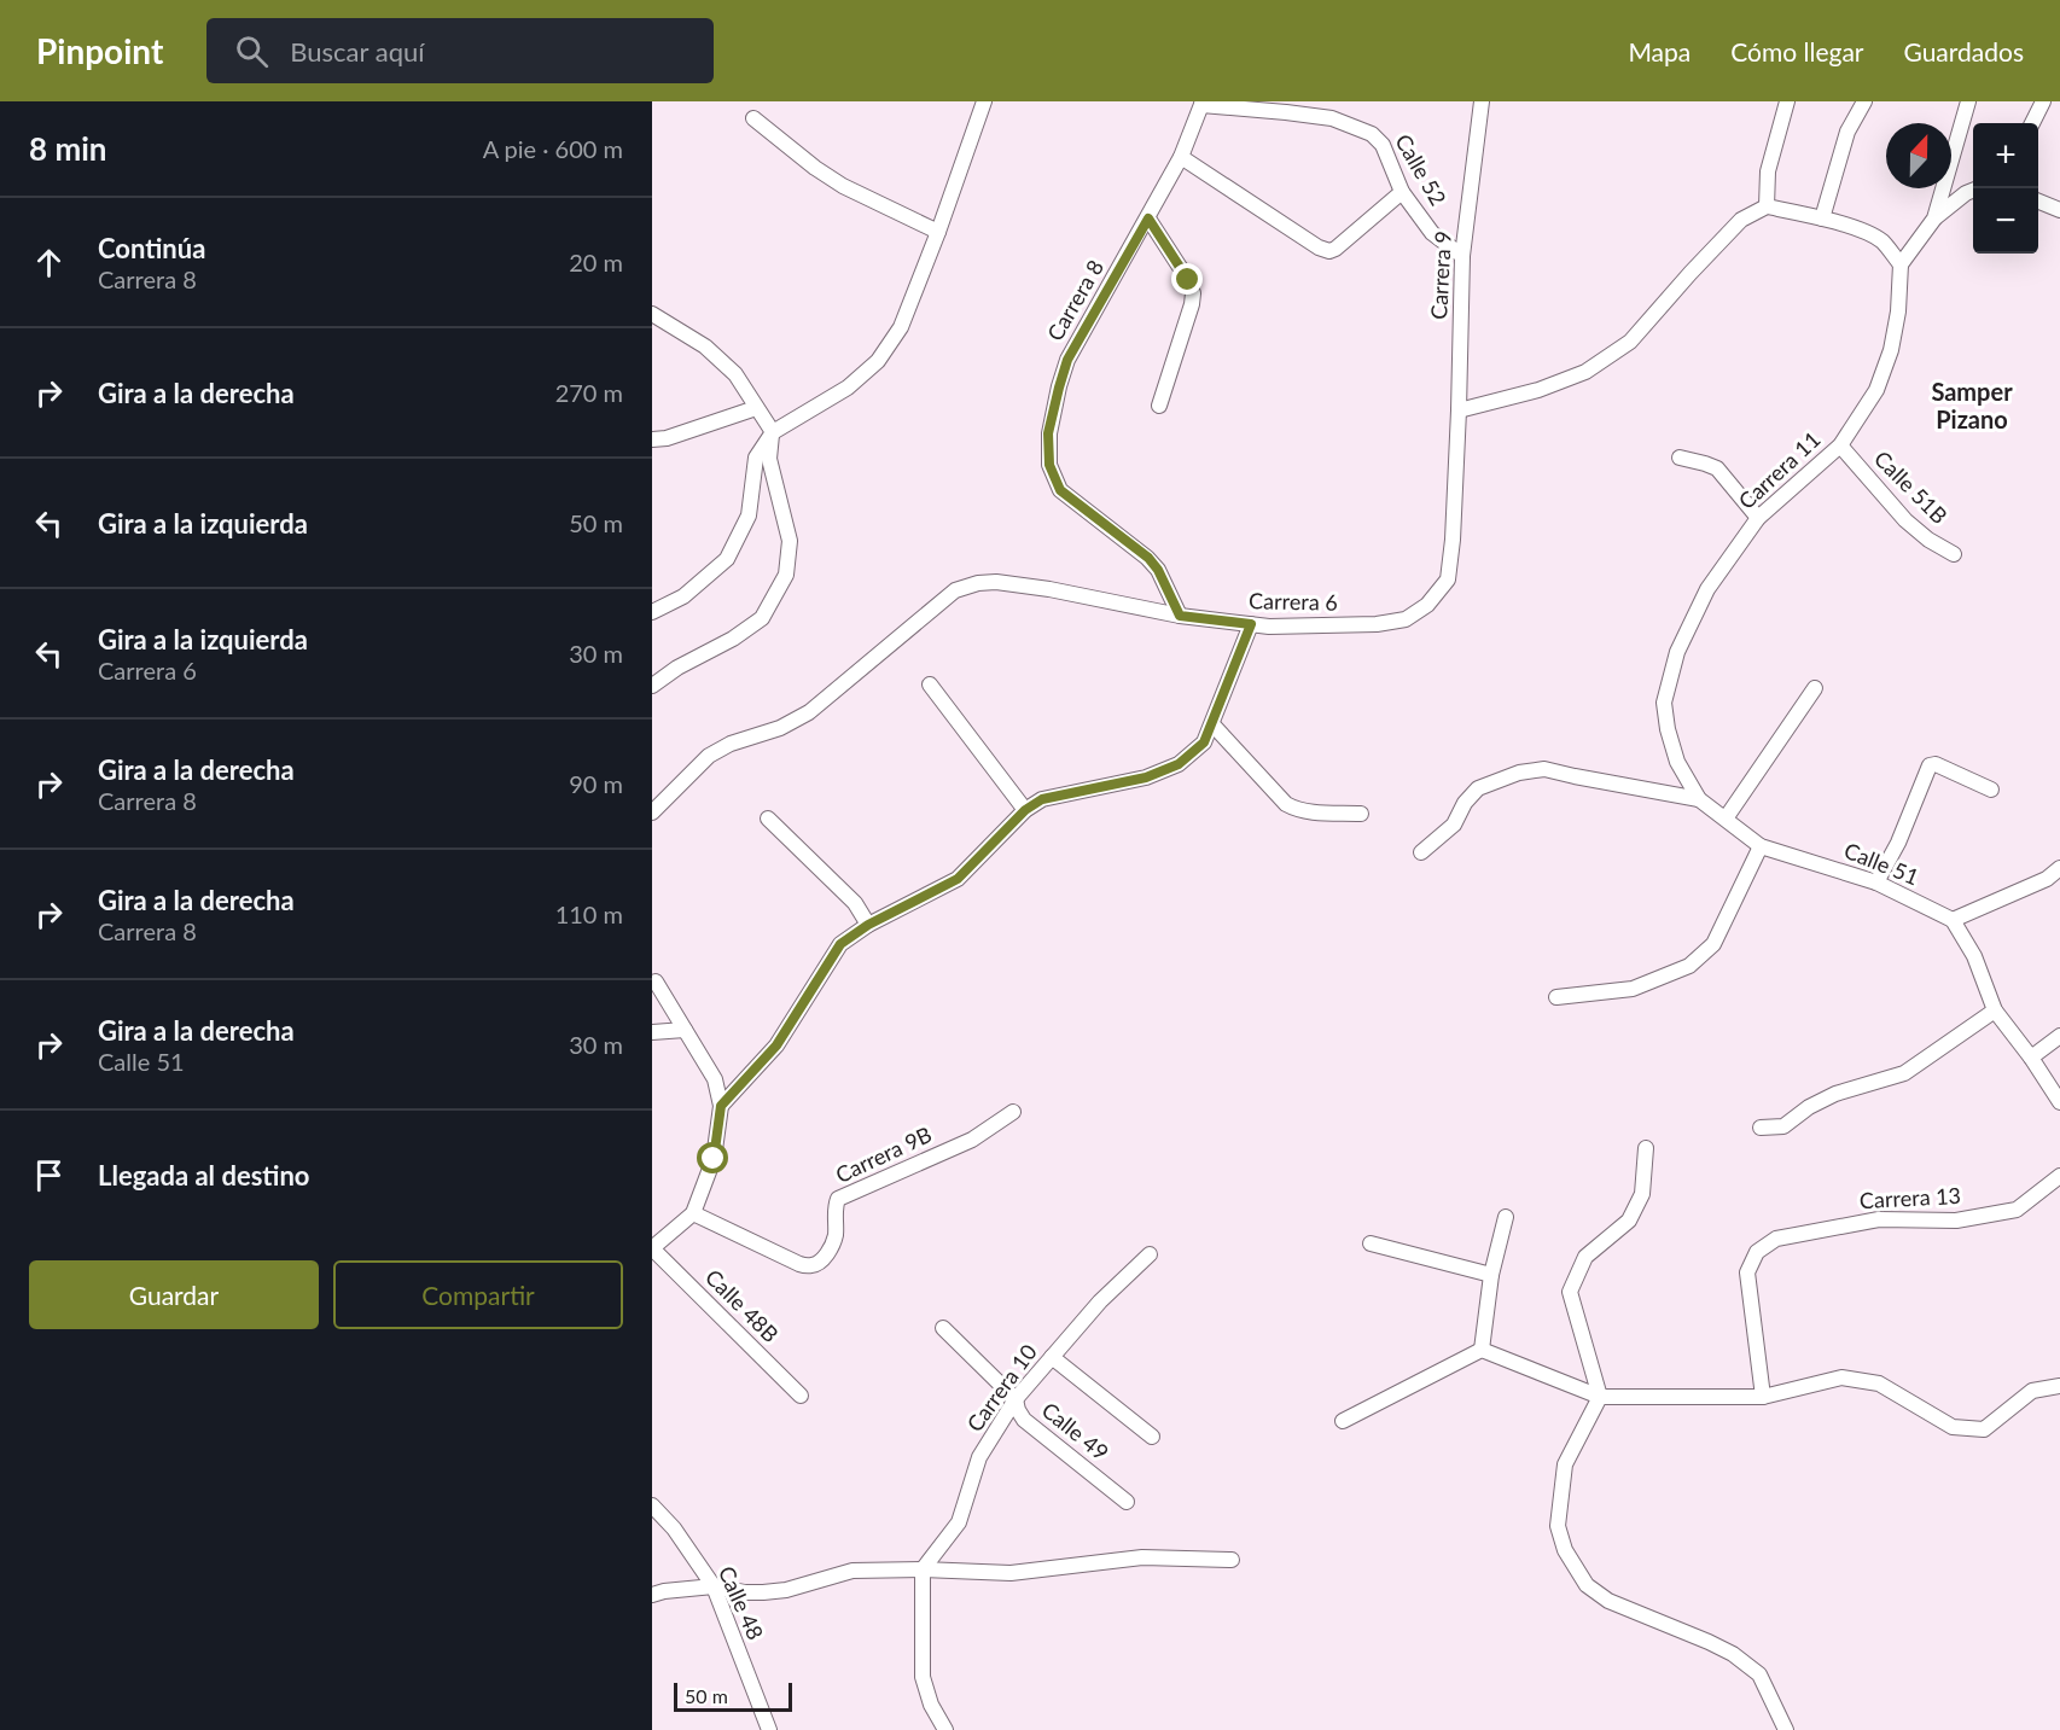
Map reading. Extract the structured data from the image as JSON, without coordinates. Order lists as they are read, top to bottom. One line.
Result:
{"streets":{"street":["Calle 52","Carrera 9","Carrera 8","Carrera 11","Calle 51B","Carrera 6","Calle 51","Carrera 9B","Carrera 13","Calle 48B","Carrera 10","Calle 49","Calle 48"]},"crossings":[["Calle 52","Carrera 9"],["Calle 52","Carrera 8"],["Carrera 9","Carrera 6"],["Carrera 8","Carrera 6"],["Carrera 11","Calle 51B"],["Carrera 11","Calle 51"],["Carrera 10","Calle 49"]],"districts":["Samper Pizano"],"scale_bar":"50 m","north":"top","page":{"header":"Pinpoint","search":"Buscar aquí","nav":["Mapa","Cómo llegar","Guardados"],"heading":["8 min","A pie · 600 m"],"map_buttons":["+","−"],"list":[["Continúa","Carrera 8","20 m"],["Gira a la derecha","270 m"],["Gira a la izquierda","50 m"],["Gira a la izquierda","Carrera 6","30 m"],["Gira a la derecha","Carrera 8","90 m"],["Gira a la derecha","Carrera 8","110 m"],["Gira a la derecha","Calle 51","30 m"],"Llegada al destino"],"buttons":["Guardar","Compartir"],"scale":"50 m"}}
